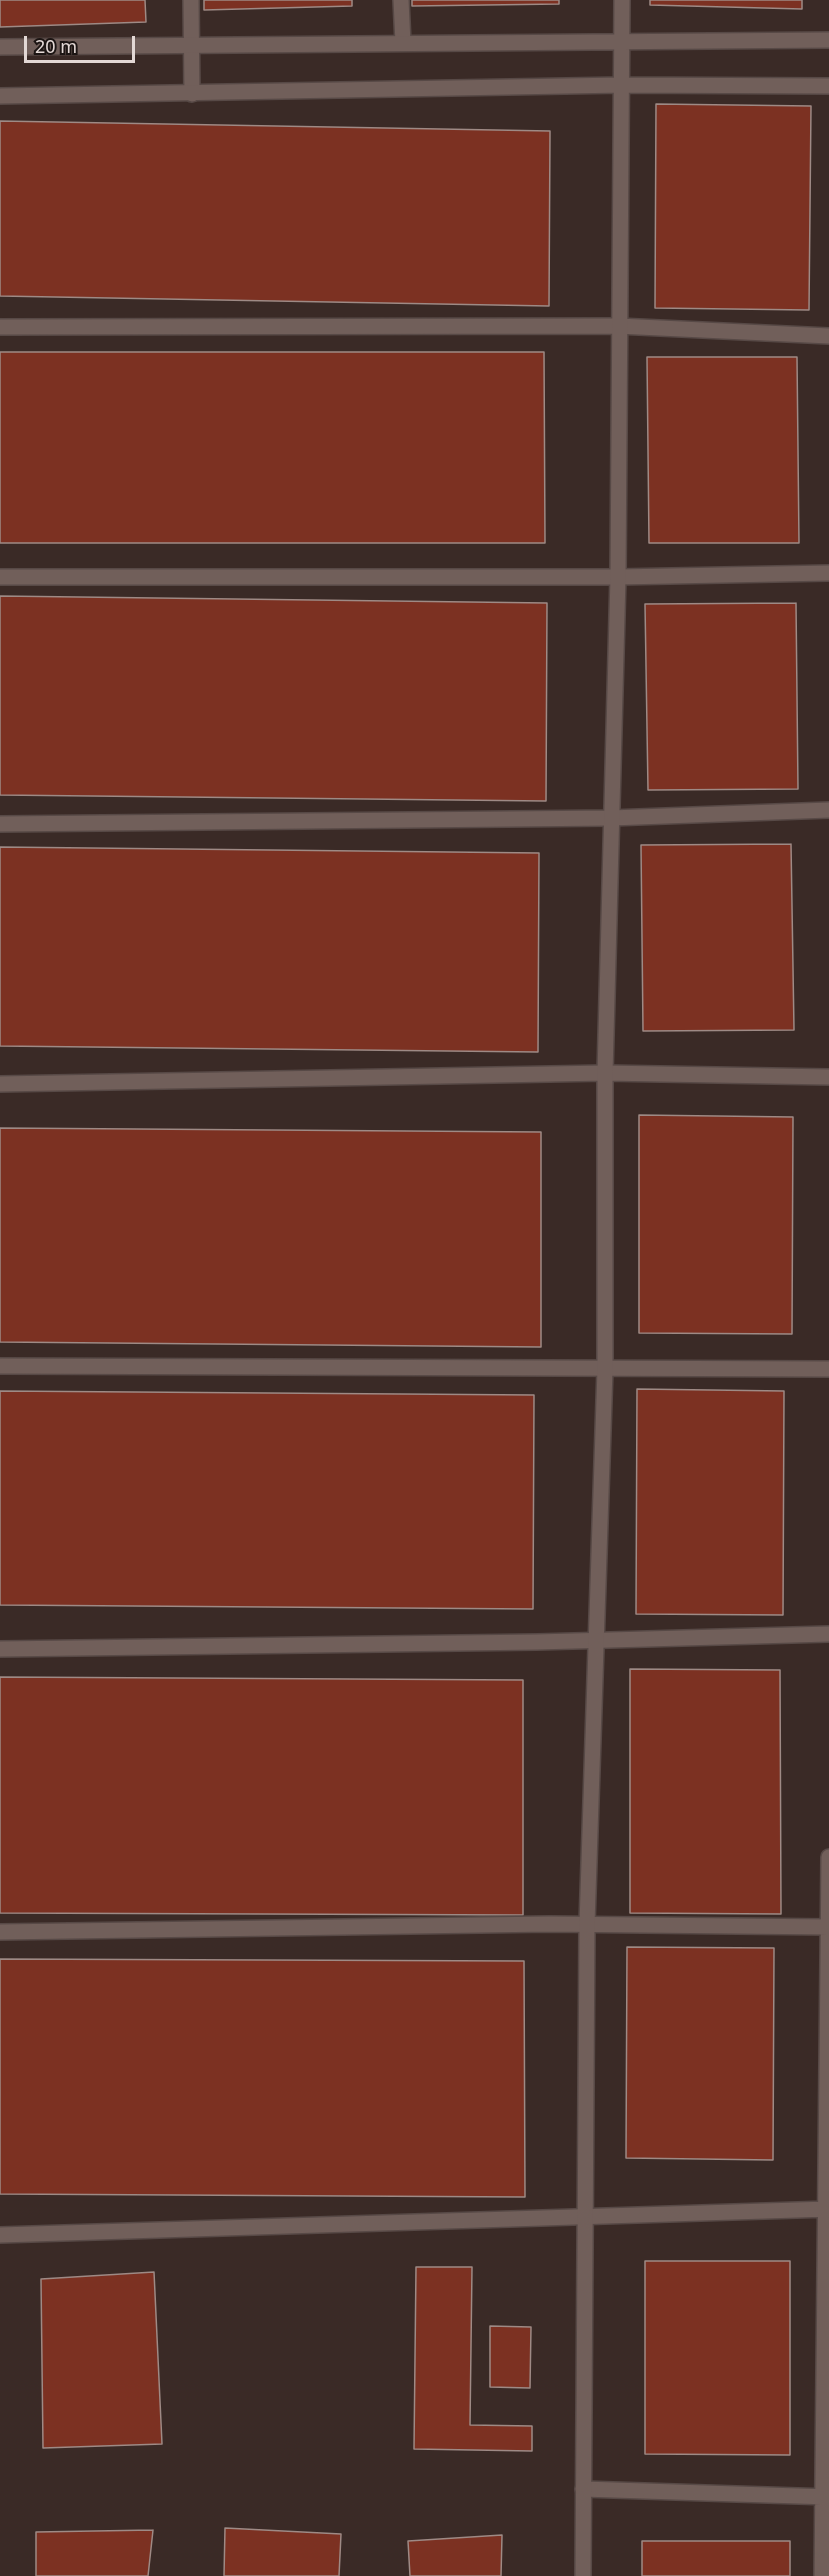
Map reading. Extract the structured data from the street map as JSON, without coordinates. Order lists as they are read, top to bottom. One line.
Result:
{"scale_bar":"20 m"}
